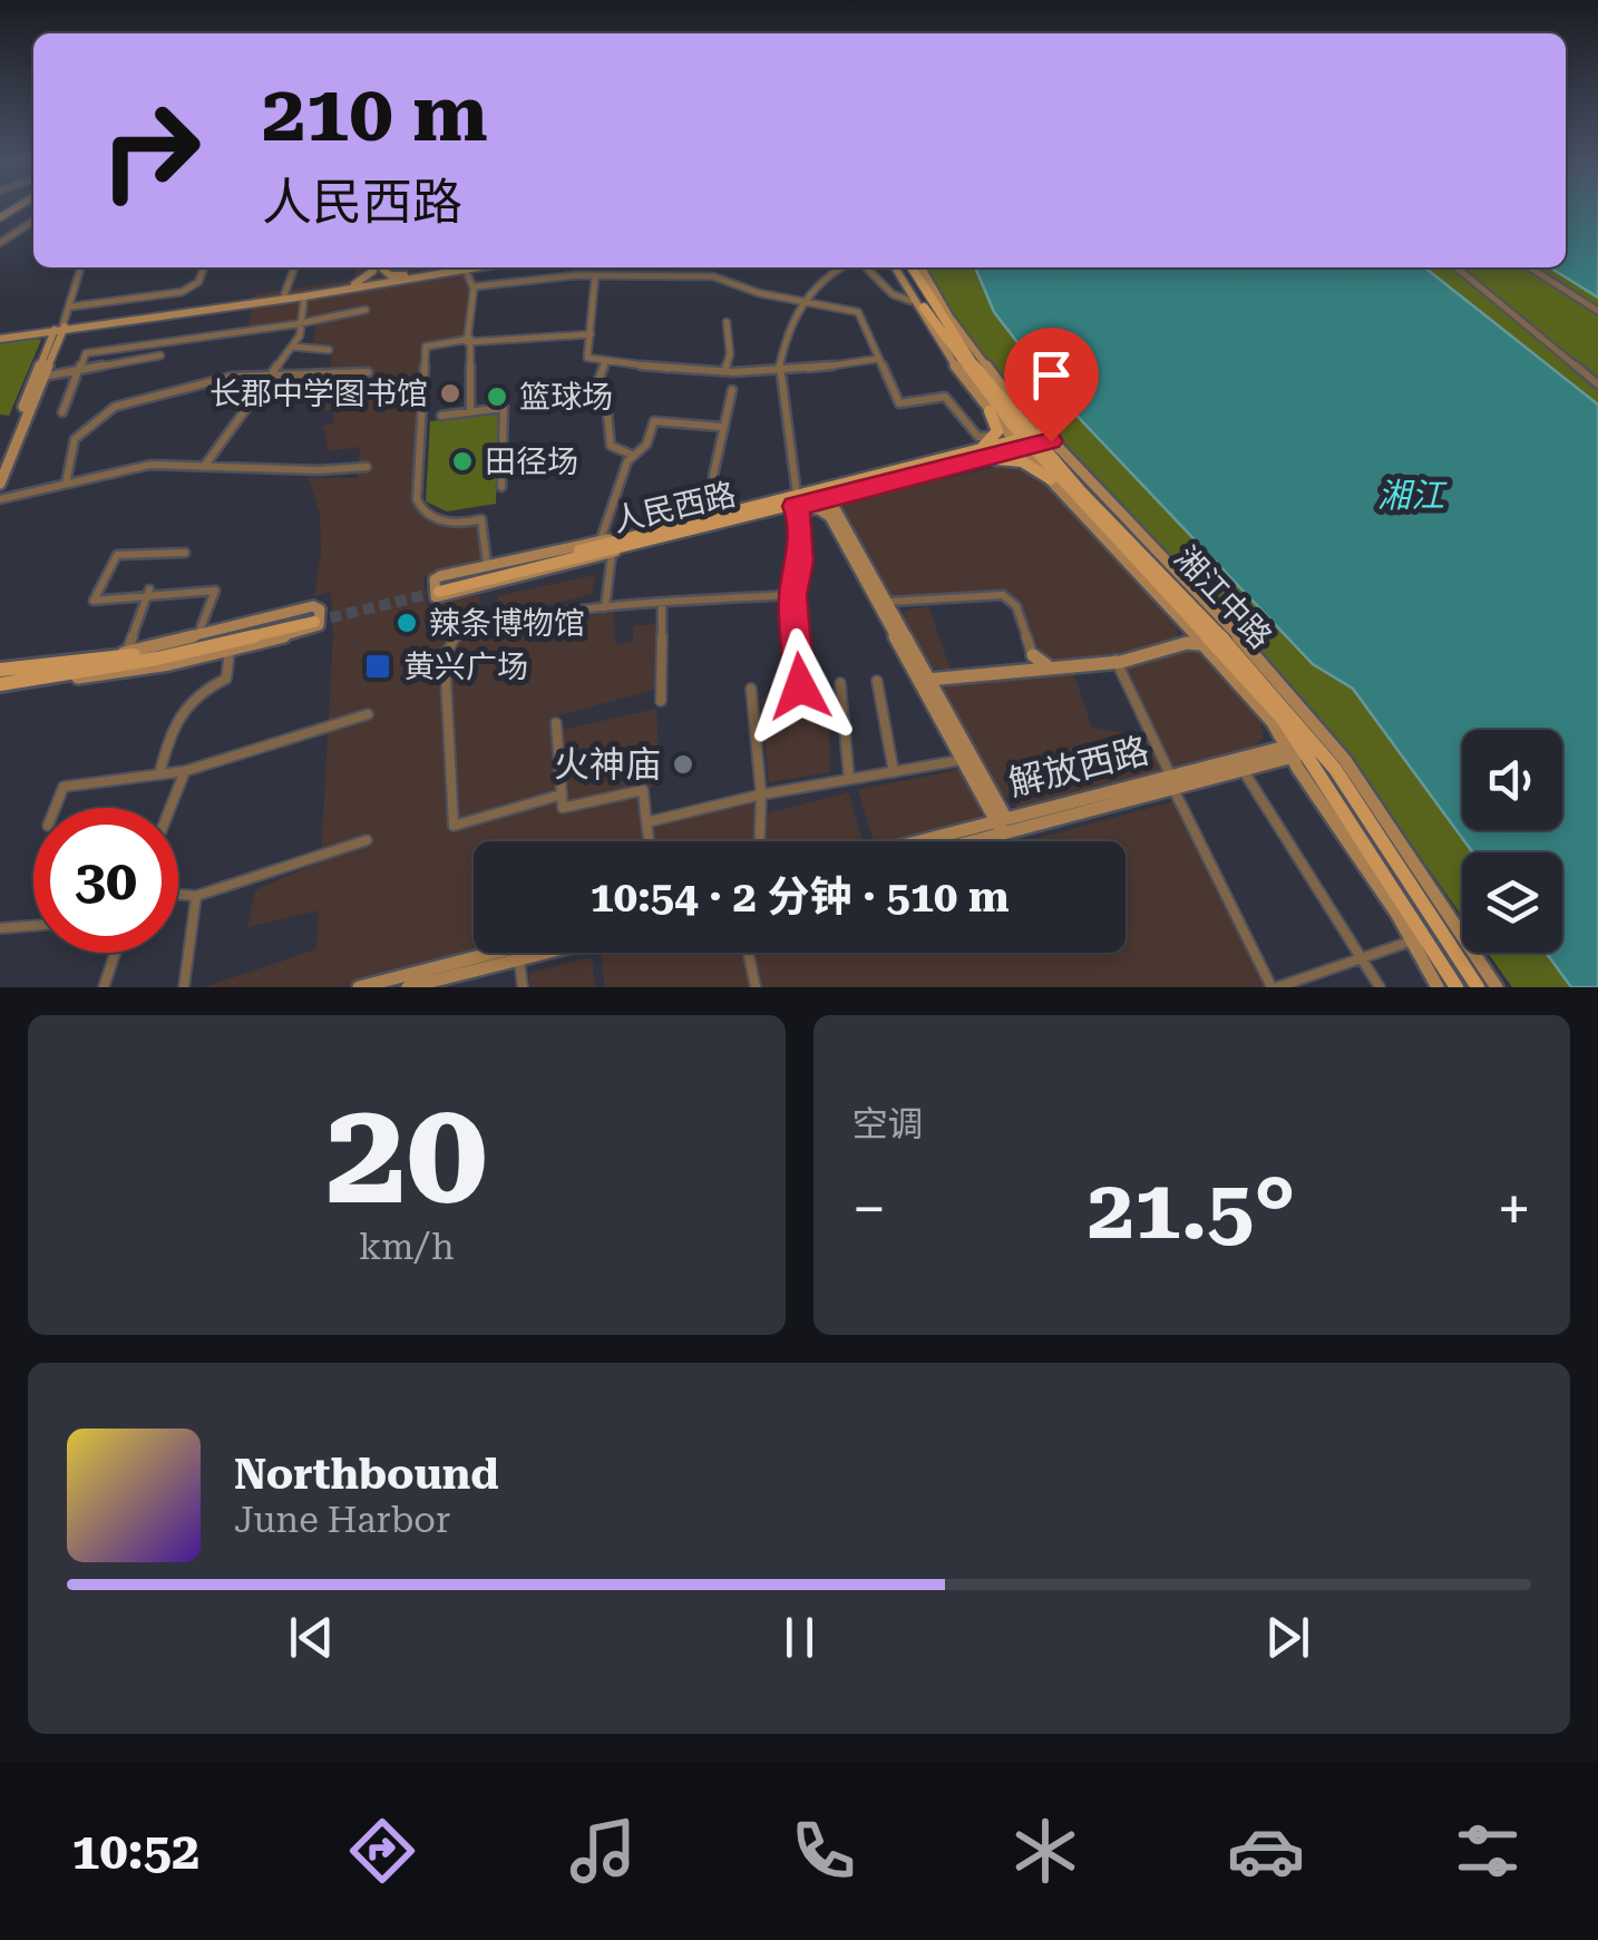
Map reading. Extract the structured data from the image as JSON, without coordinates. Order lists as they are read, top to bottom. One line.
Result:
{"streets":{"main road":["人民西路","湘江中路","解放西路"]},"crossings":[["人民西路","湘江中路"],["湘江中路","解放西路"]],"water":["湘江"],"places":{"other":["长郡中学图书馆","篮球场","田径场","辣条博物馆","火神庙"],"transit":["黄兴广场"]},"page":{"turn":["210 m","人民西路"],"limit":"30","trip":"10:54 · 2 分钟 · 510 m","tile":[["20","km/h"],"空调"],"heat":["−","21.5°","+"],"song":["Northbound","June Harbor"],"tabs":"10:52"}}
